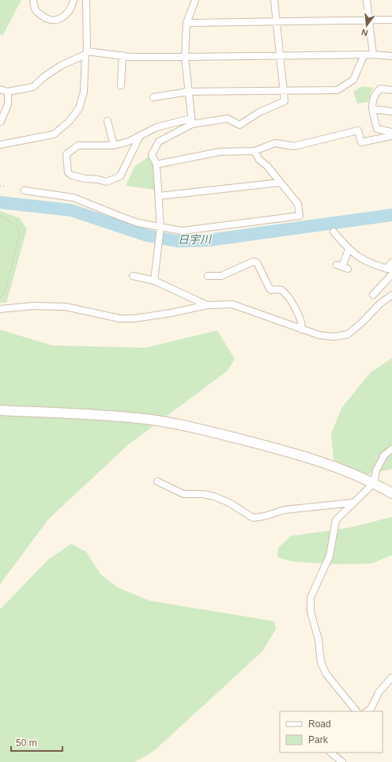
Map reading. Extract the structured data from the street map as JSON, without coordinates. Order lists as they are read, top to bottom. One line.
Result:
{"water":["日宇川"],"legend":["Road","Park"],"scale_bar":"50 m","north":"bottom"}
